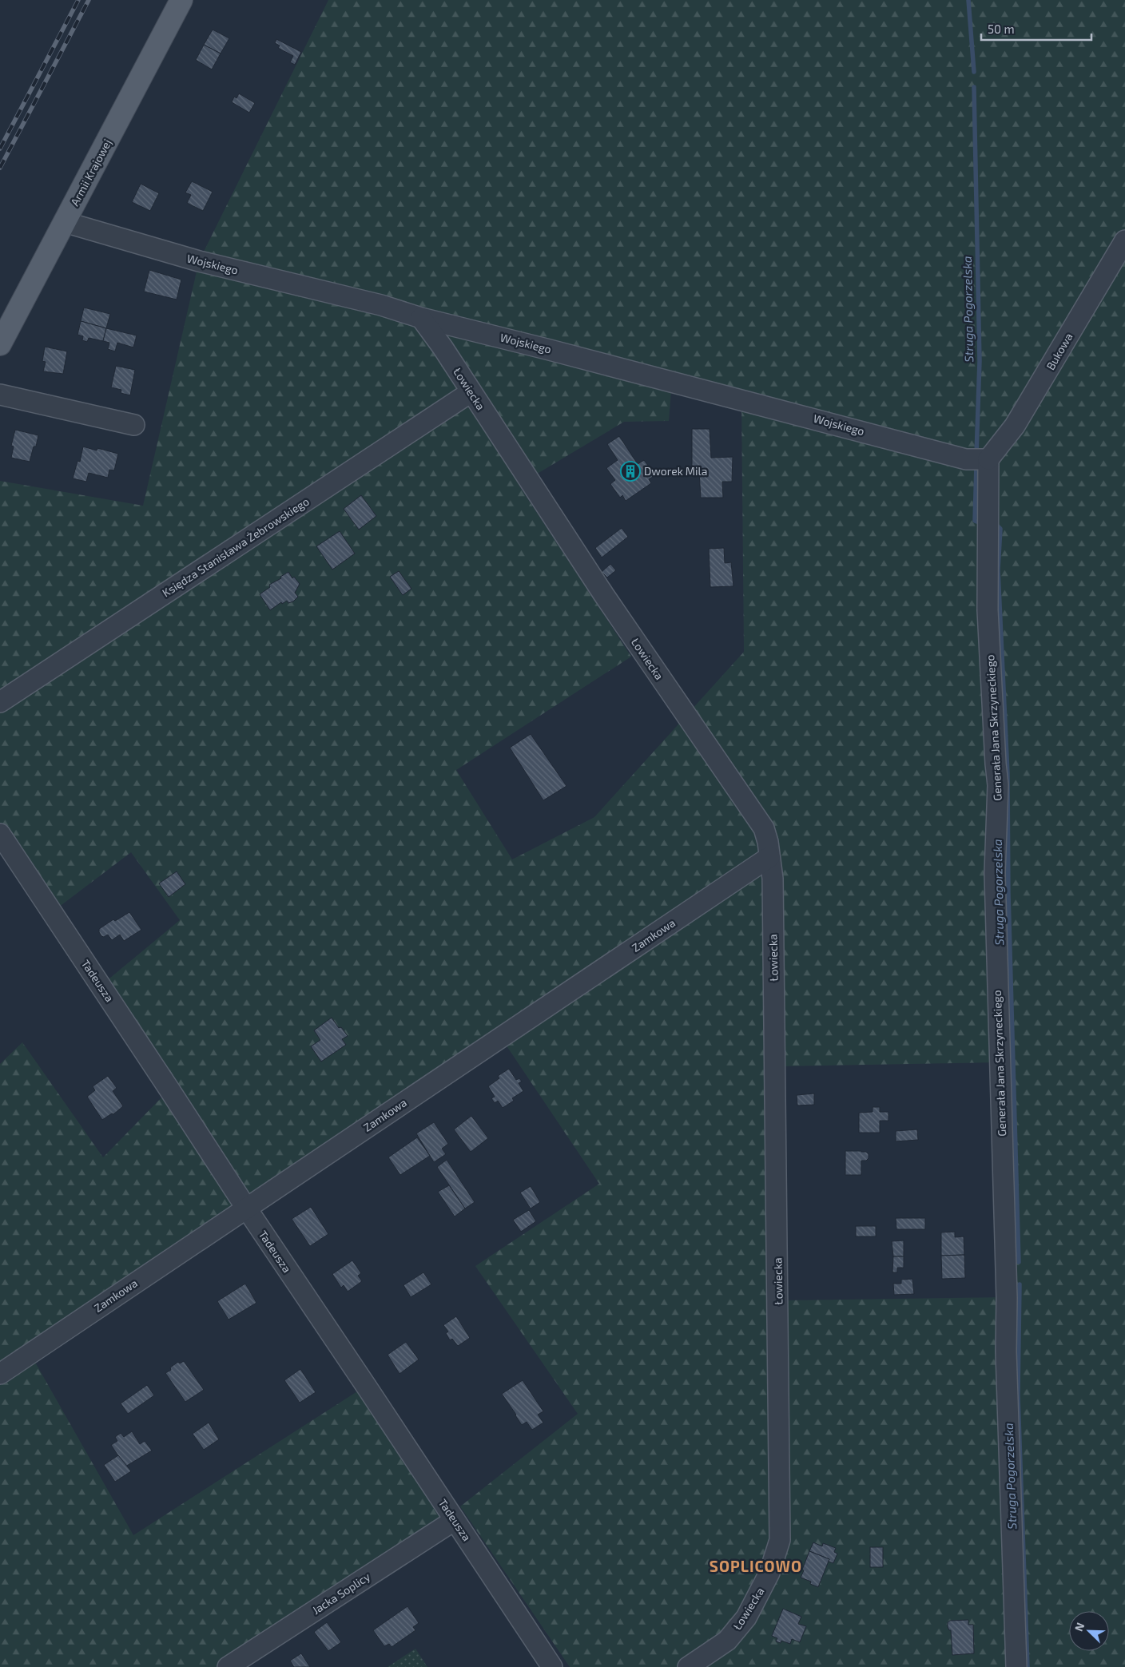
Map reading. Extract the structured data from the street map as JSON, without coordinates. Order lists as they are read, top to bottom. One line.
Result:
{"streets":{"main road":["Armii Krajowej"],"street":["Wojskiego","Bukowa","Łowiecka","Księdza Stanisława Żebrowskiego","Generała Jana Skrzyneckiego","Zamkowa","Tadeusza","Jacka Soplicy"]},"crossings":[["Armii Krajowej","Wojskiego"],["Wojskiego","Bukowa"],["Wojskiego","Łowiecka"],["Wojskiego","Generała Jana Skrzyneckiego"],["Bukowa","Generała Jana Skrzyneckiego"],["Łowiecka","Księdza Stanisława Żebrowskiego"],["Łowiecka","Zamkowa"],["Zamkowa","Tadeusza"],["Tadeusza","Jacka Soplicy"]],"districts":["SOPLICOWO"],"water":["Struga Pogorzelska"],"places":{"building":["Dworek Mila"]},"scale_bar":"50 m","north":"top left"}
